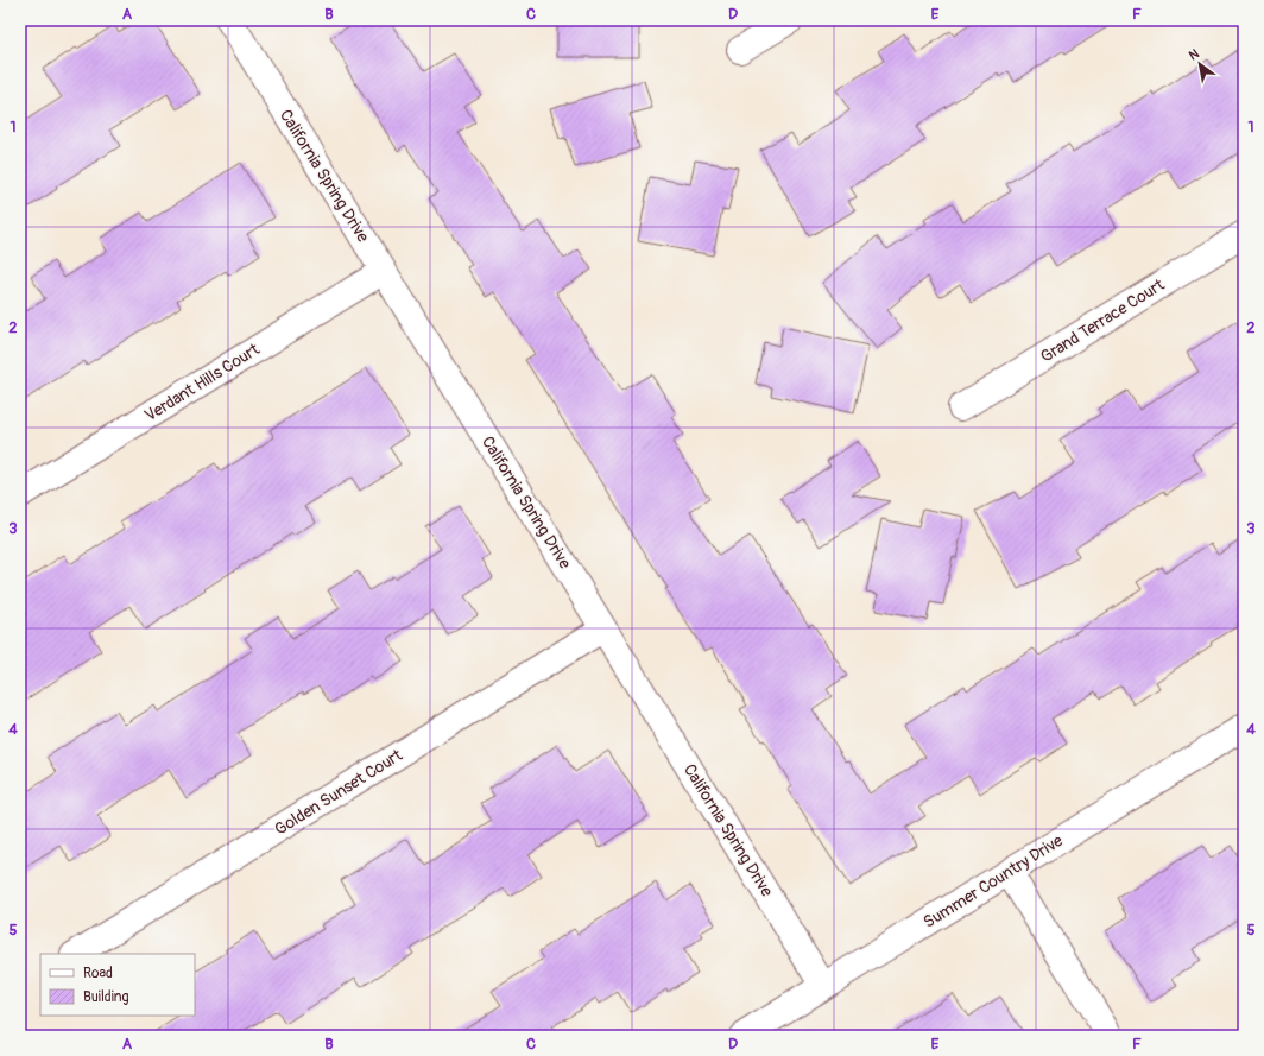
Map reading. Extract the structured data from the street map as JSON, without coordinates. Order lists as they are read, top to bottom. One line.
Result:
{"streets":{"street":["California Spring Drive","Grand Terrace Court","Verdant Hills Court","Golden Sunset Court","Summer Country Drive"]},"crossings":[["California Spring Drive","Verdant Hills Court"],["California Spring Drive","Golden Sunset Court"],["California Spring Drive","Summer Country Drive"]],"legend":["Road","Building"],"north":"top left","grid":{"columns":["A","B","C","D","E","F"],"rows":["1","2","3","4","5"]}}
